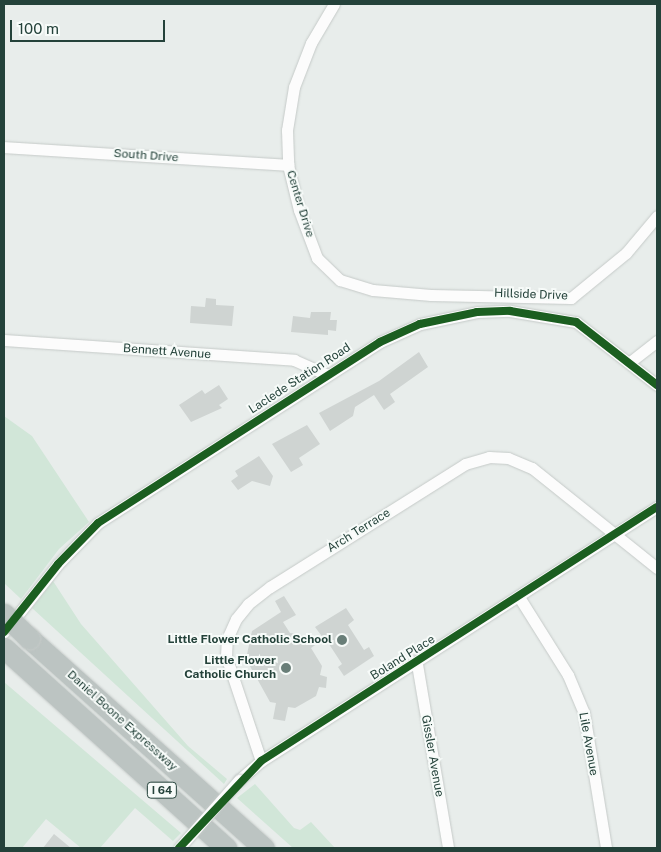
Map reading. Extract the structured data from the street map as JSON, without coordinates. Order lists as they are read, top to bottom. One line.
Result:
{"streets":{"highway":["Daniel Boone Expressway","I 64"],"street":["South Drive","Center Drive","Hillside Drive","Bennett Avenue","Laclede Station Road","Arch Terrace","Boland Place","Lile Avenue","Gissler Avenue"]},"crossings":[["South Drive","Center Drive"],["Center Drive","Hillside Drive"],["Bennett Avenue","Laclede Station Road"],["Arch Terrace","Boland Place"],["Boland Place","Lile Avenue"],["Boland Place","Gissler Avenue"]],"places":["Little Flower Catholic School","Little Flower Catholic Church"],"scale_bar":"100 m"}
